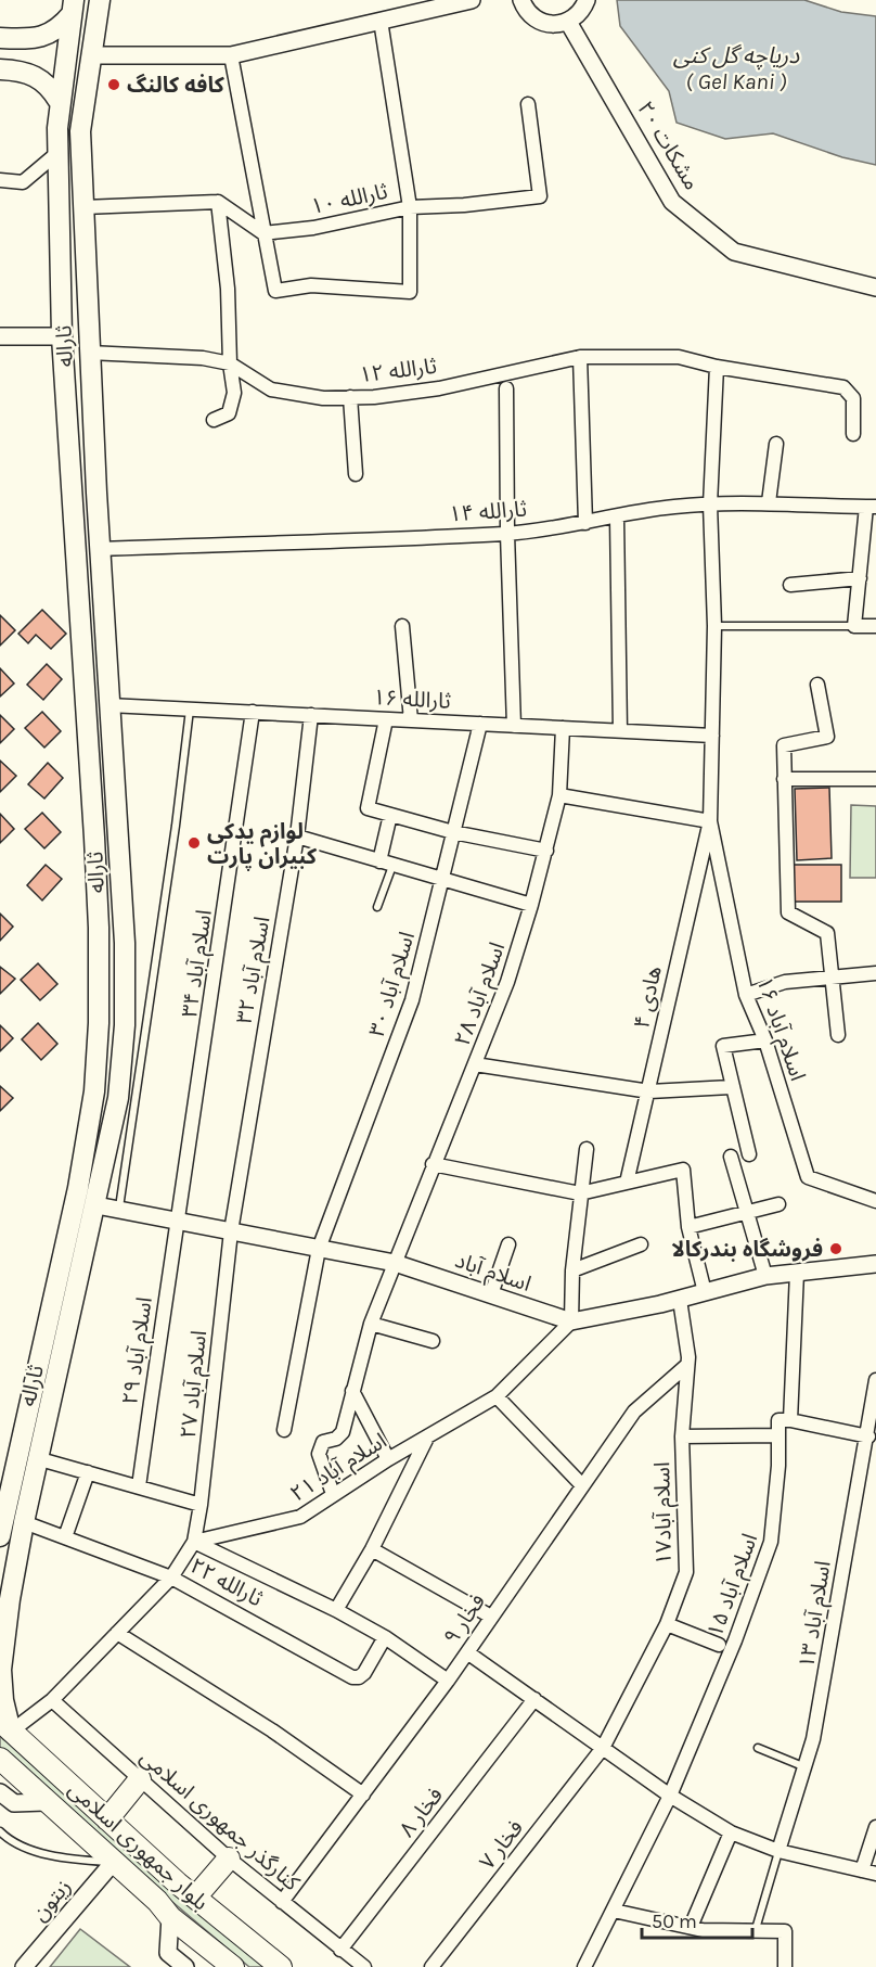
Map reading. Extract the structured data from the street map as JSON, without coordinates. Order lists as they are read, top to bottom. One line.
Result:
{"streets":{"main road":["ثاراله","بلوار جمهوری اسلامی"],"street":["مشکات ۲۰","ثارالله ۱۰","ثارالله ۱۲","ثارالله ۱۴","ثارالله ۱۶","اسلام آباد ۳۴","اسلام آباد ۳۲","اسلام آباد ۳۰","اسلام آباد ۲۸","هادی ۴","اسلام آباد ۱۶","اسلام آباد","اسلام آباد ۲۹","اسلام آباد ۲۷","اسلام آباد ۲۱","اسلام آباد۱۷","ثارالله ۲۲","اسلام آباد ۱۵","اسلام آباد ۱۳","فخار ۹","فخار ۸","کنارگذر جمهوری اسلامی","فخار ۷","زیتون"]},"crossings":[["ثاراله","ثارالله ۱۲"],["ثاراله","ثارالله ۱۴"],["ثاراله","ثارالله ۱۶"],["ثاراله","اسلام آباد"],["ثاراله","ثارالله ۲۲"],["ثاراله","بلوار جمهوری اسلامی"],["ثارالله ۱۶","اسلام آباد ۳۴"],["ثارالله ۱۶","اسلام آباد ۳۲"],["ثارالله ۱۶","اسلام آباد ۳۰"],["ثارالله ۱۶","اسلام آباد ۲۸"],["اسلام آباد ۳۴","اسلام آباد"],["اسلام آباد ۳۴","اسلام آباد ۲۹"],["اسلام آباد ۳۲","اسلام آباد"],["اسلام آباد ۳۲","اسلام آباد ۲۷"],["اسلام آباد ۳۰","اسلام آباد"],["اسلام آباد ۲۸","اسلام آباد"],["اسلام آباد ۲۸","اسلام آباد ۲۱"],["هادی ۴","اسلام آباد ۱۶"],["اسلام آباد","اسلام آباد ۲۹"],["اسلام آباد","اسلام آباد ۲۷"],["اسلام آباد","اسلام آباد ۲۱"],["اسلام آباد","اسلام آباد۱۷"],["اسلام آباد ۲۷","اسلام آباد ۲۱"],["اسلام آباد۱۷","فخار ۹"],["اسلام آباد۱۷","فخار ۷"],["فخار ۹","کنارگذر جمهوری اسلامی"],["فخار ۸","کنارگذر جمهوری اسلامی"],["بلوار جمهوری اسلامی","زیتون"]],"water":["دریاچه گل کنی ( Gel Kani )"],"places":["کافه کالنگ","لوازم یدکی کبیران پارت","فروشگاه بندرکالا"],"scale_bar":"50 m"}
